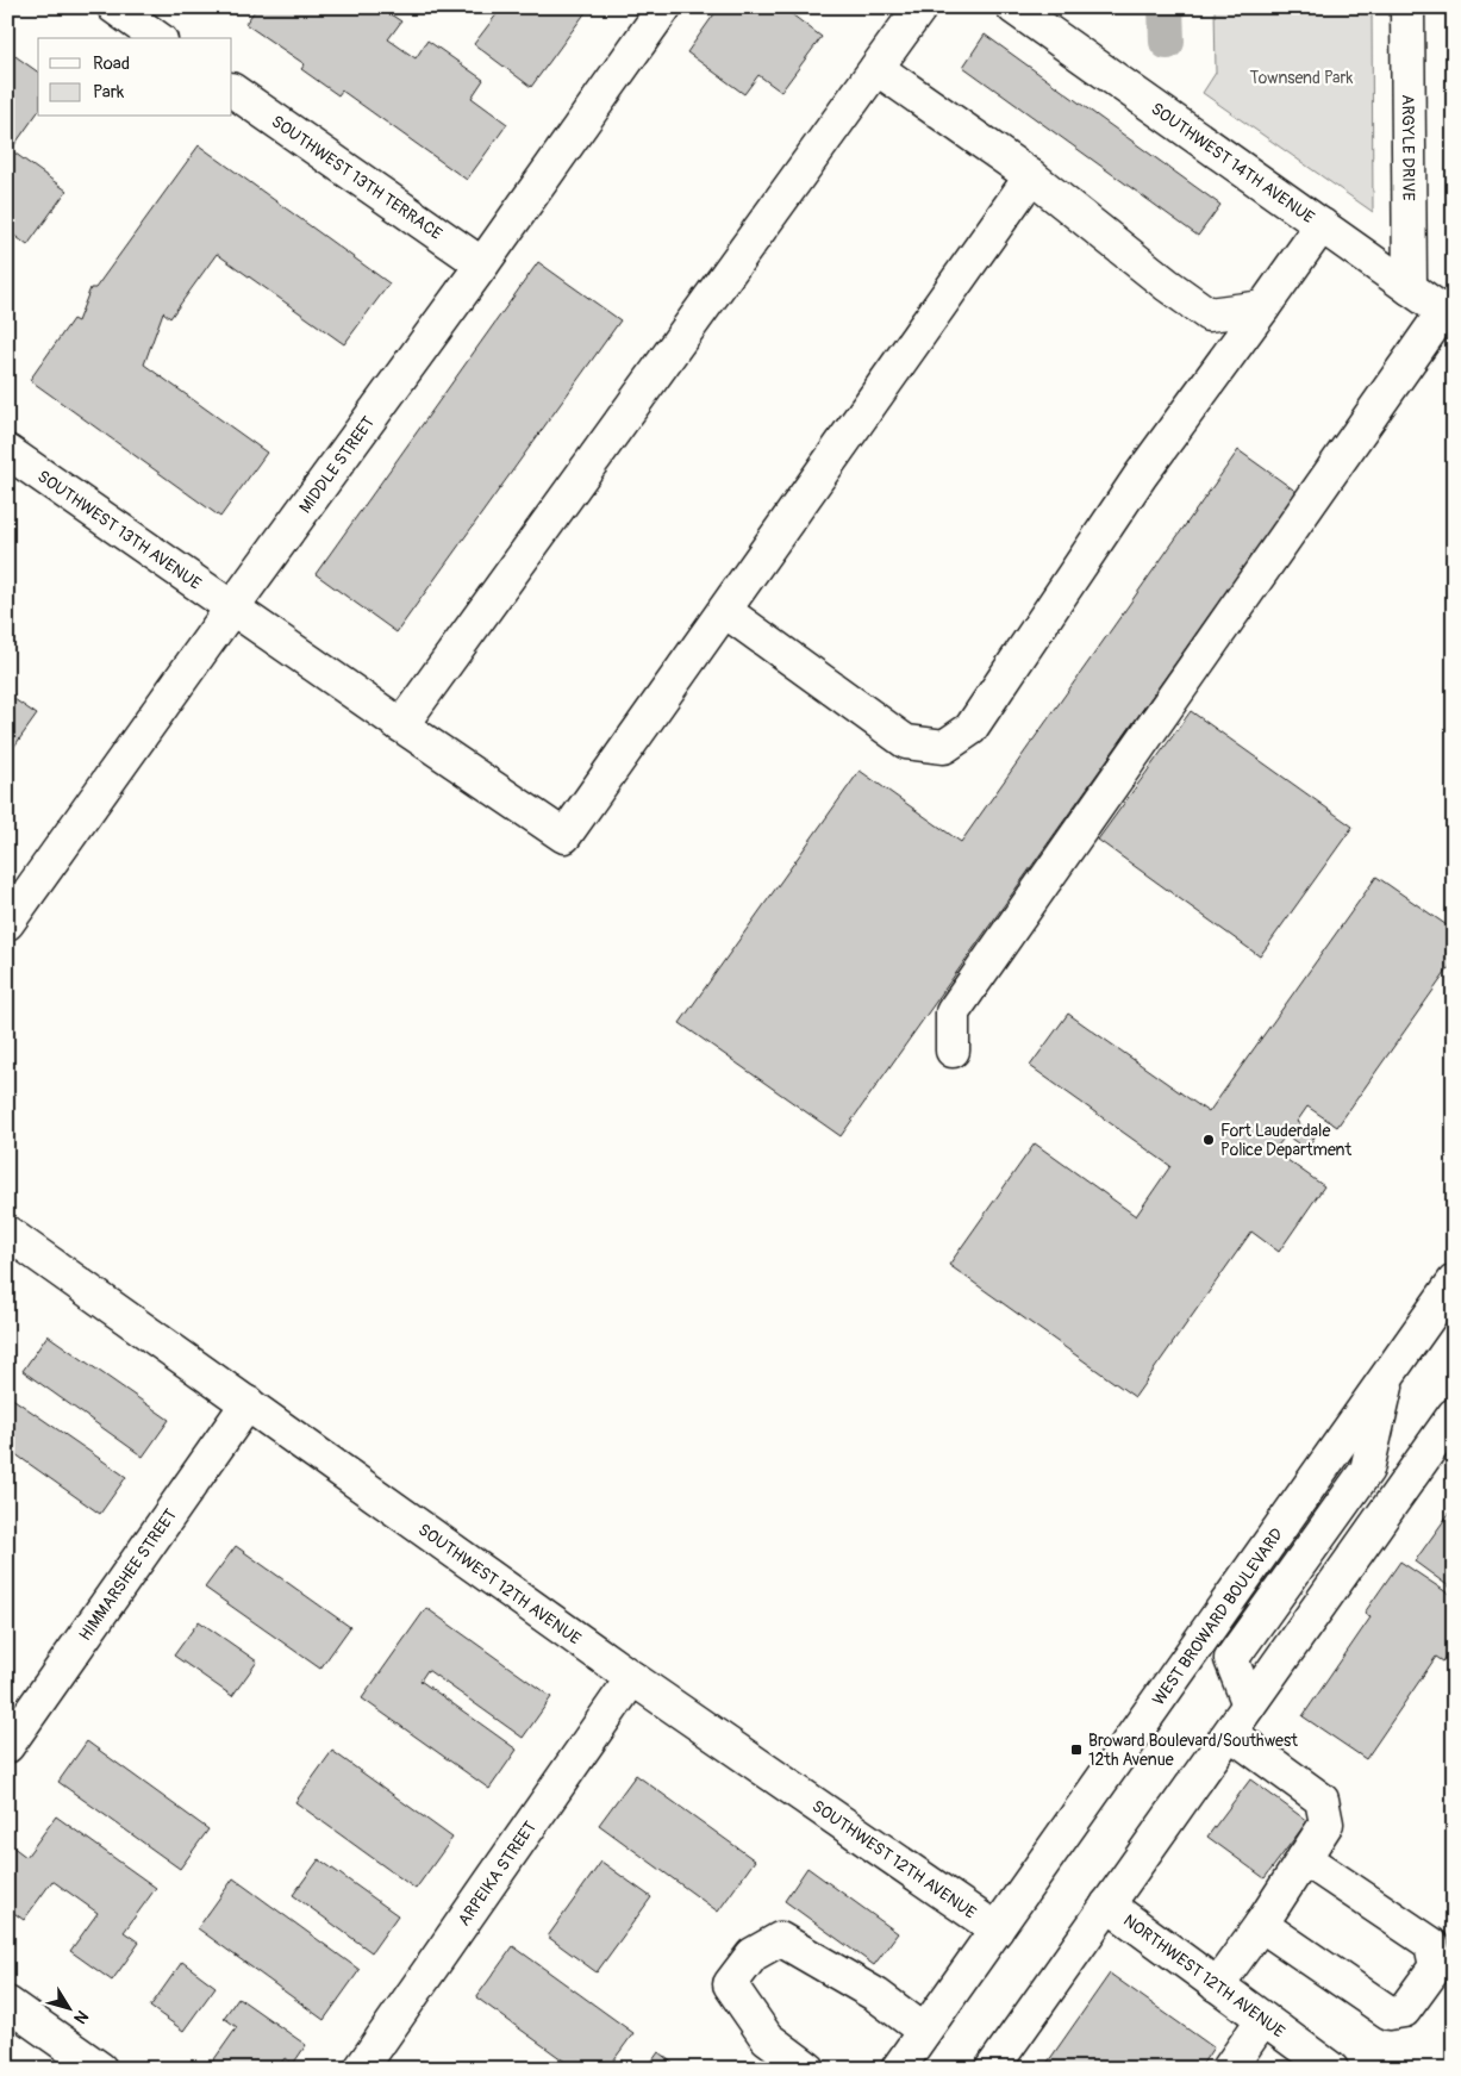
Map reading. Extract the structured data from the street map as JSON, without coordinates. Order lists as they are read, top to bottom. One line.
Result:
{"streets":{"street":["ARGYLE DRIVE","SOUTHWEST 14TH AVENUE","SOUTHWEST 13TH TERRACE","MIDDLE STREET","SOUTHWEST 13TH AVENUE","HIMMARSHEE STREET","SOUTHWEST 12TH AVENUE","WEST BROWARD BOULEVARD","ARPEIKA STREET","NORTHWEST 12TH AVENUE"]},"crossings":[["ARGYLE DRIVE","SOUTHWEST 14TH AVENUE"],["SOUTHWEST 13TH TERRACE","MIDDLE STREET"],["MIDDLE STREET","SOUTHWEST 13TH AVENUE"],["HIMMARSHEE STREET","SOUTHWEST 12TH AVENUE"],["SOUTHWEST 12TH AVENUE","WEST BROWARD BOULEVARD"],["SOUTHWEST 12TH AVENUE","ARPEIKA STREET"]],"parks":["Townsend Park"],"places":{"other":["Fort Lauderdale Police Department"],"transit":["Broward Boulevard/Southwest 12th Avenue"]},"legend":["Road","Park"],"north":"bottom right"}
